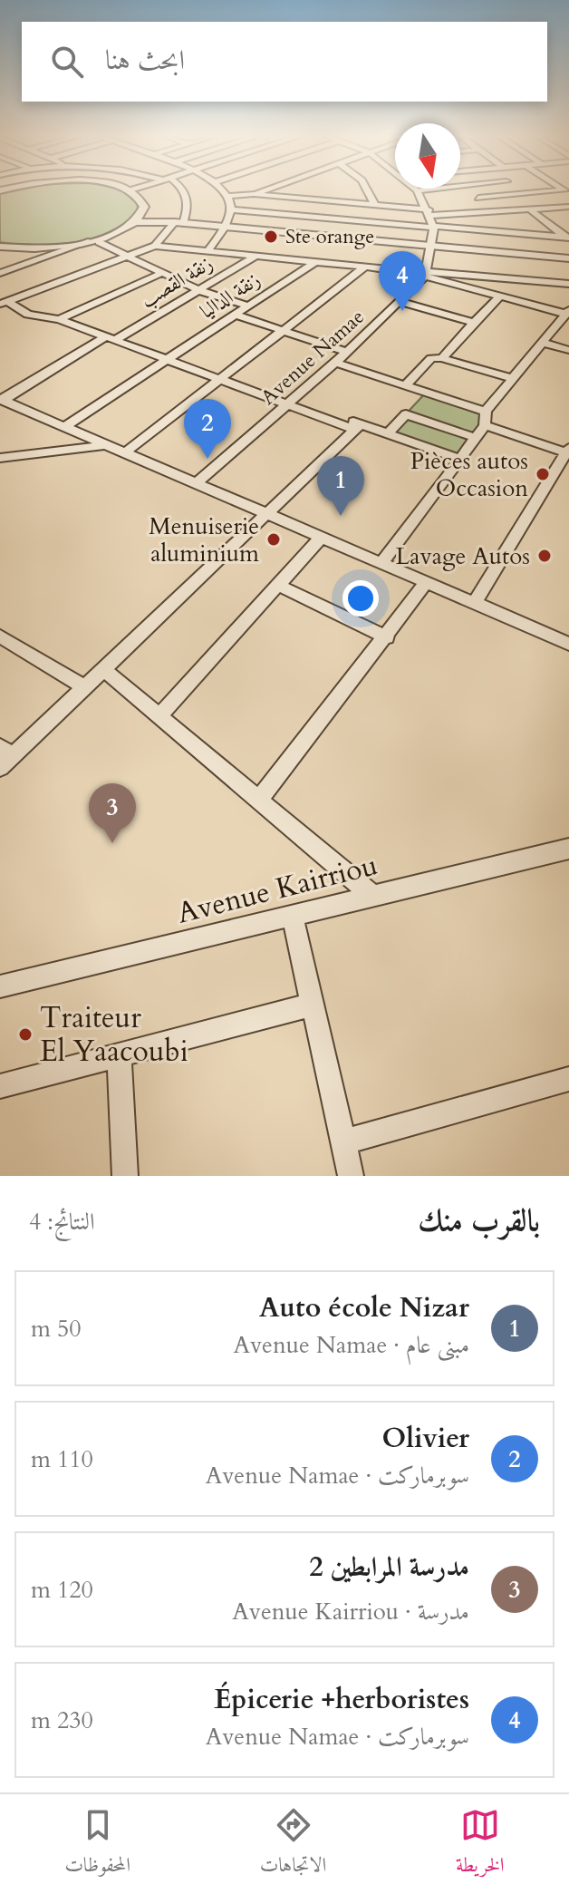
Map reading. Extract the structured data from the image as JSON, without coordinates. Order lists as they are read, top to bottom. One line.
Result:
{"streets":{"street":["زنقة القصب","زنقة الداليا","Avenue Namae","Avenue Kairriou"]},"places":["Ste orange","Pièces autos Occasion","Menuiserie aluminium","Lavage Autos","Traiteur El Yaacoubi"],"north":"bottom","page":{"search":"ابحث هنا","pins":["4","2","1","3"],"heading":["بالقرب منك","النتائج: 4"],"list":[{"mark":"1","name":"Auto école Nizar","note":"مبنى عام · Avenue Namae","value":"50 m"},{"mark":"2","name":"Olivier","note":"سوبرماركت · Avenue Namae","value":"110 m"},{"mark":"3","name":"مدرسة المرابطين 2","note":"مدرسة · Avenue Kairriou","value":"120 m"},{"mark":"4","name":"Épicerie +herboristes","note":"سوبرماركت · Avenue Namae","value":"230 m"}],"nav":["الخريطة","الاتجاهات","المحفوظات"]}}
